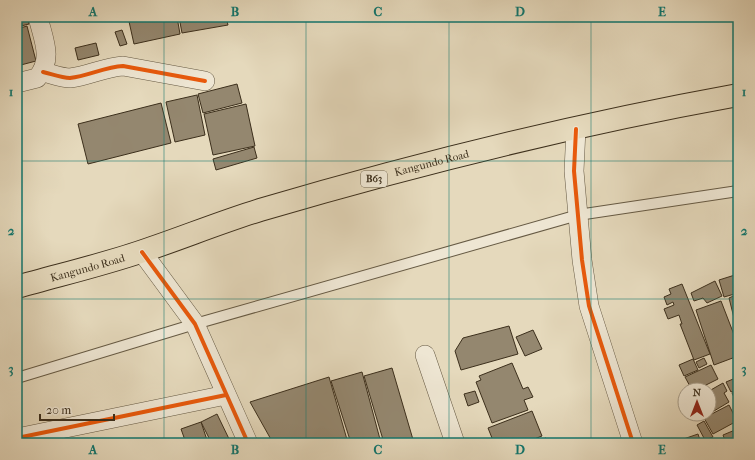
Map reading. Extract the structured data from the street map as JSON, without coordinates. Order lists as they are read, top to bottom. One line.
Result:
{"streets":{"highway":["Kangundo Road","B63"]},"scale_bar":"20 m","north":"top","grid":{"columns":["A","B","C","D","E"],"rows":["1","2","3"]}}
